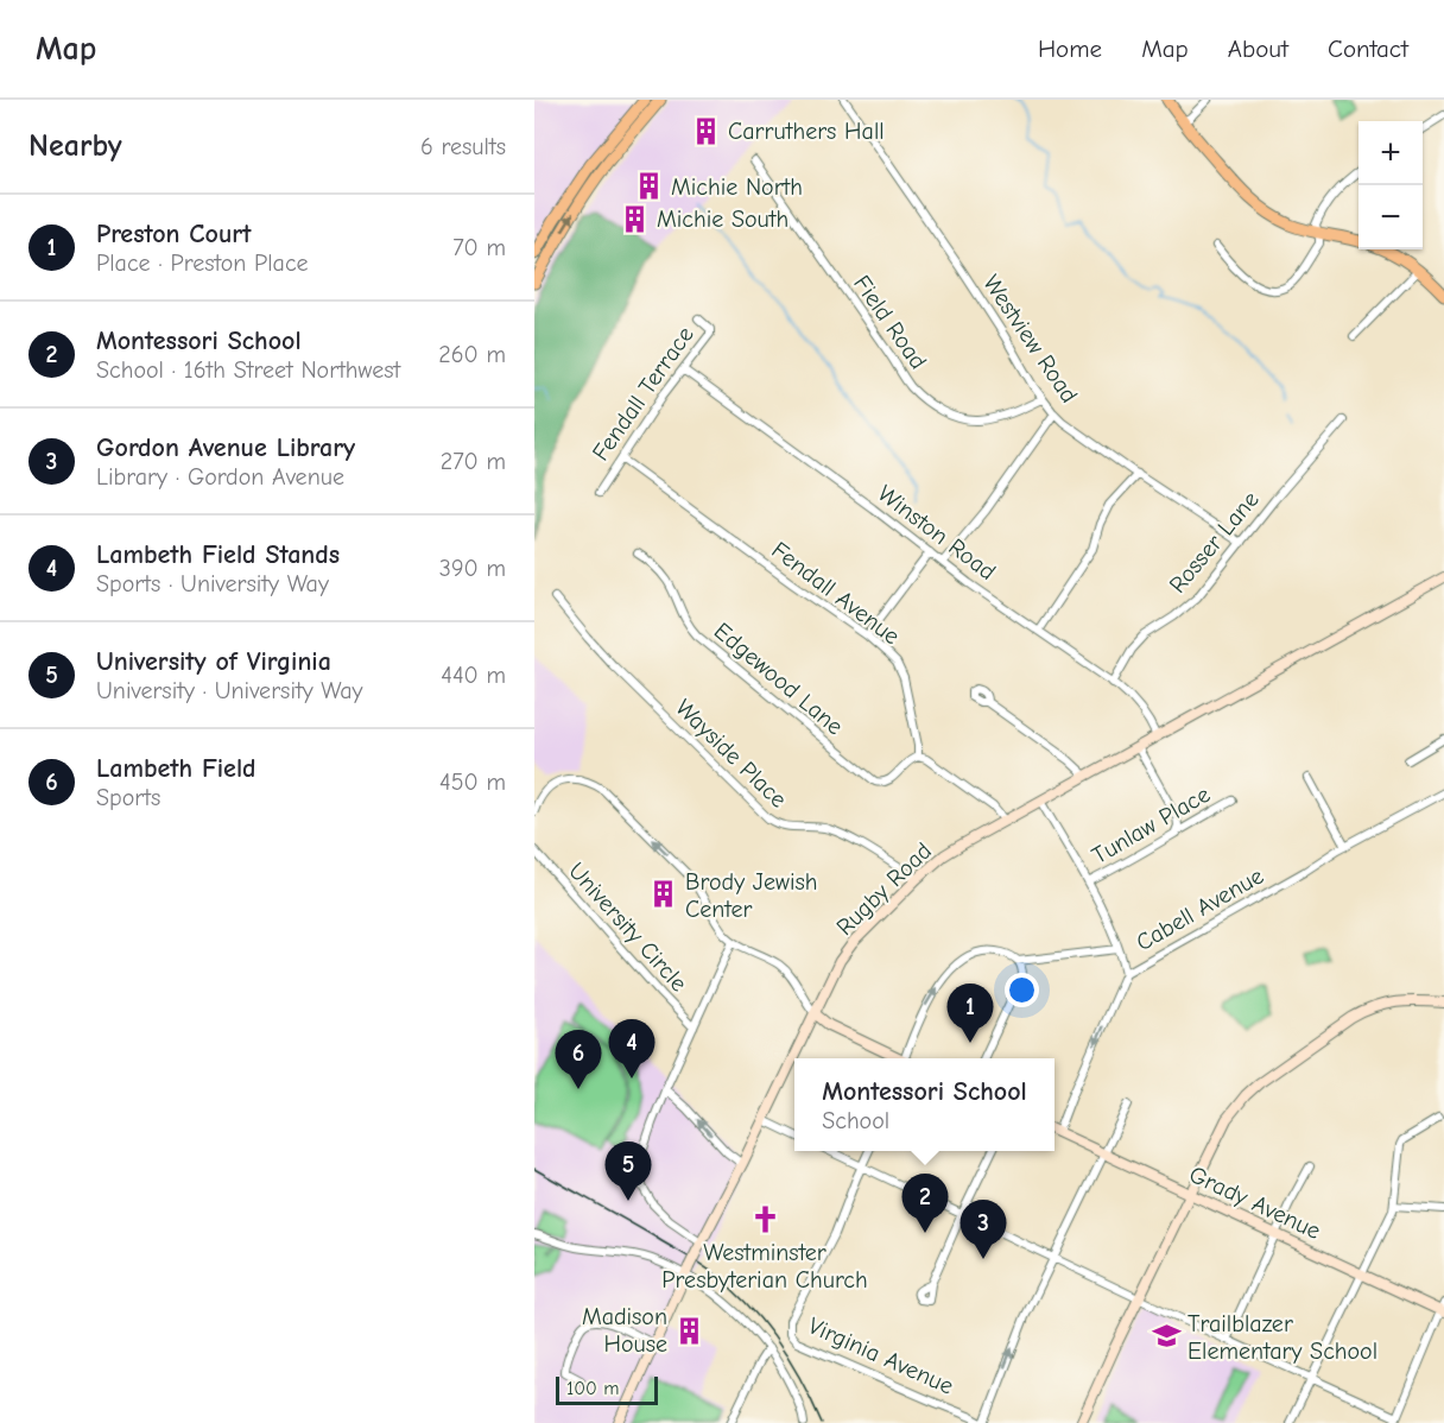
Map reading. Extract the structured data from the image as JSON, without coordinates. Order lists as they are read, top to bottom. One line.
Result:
{"streets":{"street":["Field Road","Westview Road","Fendall Terrace","Winston Road","Rosser Lane","Fendall Avenue","Edgewood Lane","Wayside Place","Tunlaw Place","Rugby Road","Cabell Avenue","University Circle","Grady Avenue","Virginia Avenue"]},"crossings":[["Field Road","Westview Road"],["Westview Road","Rosser Lane"],["Fendall Terrace","Winston Road"],["Fendall Terrace","Fendall Avenue"],["Winston Road","Rosser Lane"],["Winston Road","Rugby Road"],["Fendall Avenue","Edgewood Lane"],["Wayside Place","Rugby Road"]],"places":{"building":["Carruthers Hall","Michie North","Michie South","Brody Jewish Center","Madison House"],"church":["Westminster Presbyterian Church"],"school or university":["Trailblazer Elementary School"]},"scale_bar":"100 m","page":{"header":"Map","nav":["Home","Map","About","Contact"],"heading":["Nearby","6 results"],"map_buttons":["+","−"],"list":[{"mark":"1","name":"Preston Court","note":"Place · Preston Place","value":"70 m"},{"mark":"2","name":"Montessori School","note":"School · 16th Street Northwest","value":"260 m"},{"mark":"3","name":"Gordon Avenue Library","note":"Library · Gordon Avenue","value":"270 m"},{"mark":"4","name":"Lambeth Field Stands","note":"Sports · University Way","value":"390 m"},{"mark":"5","name":"University of Virginia","note":"University · University Way","value":"440 m"},{"mark":"6","name":"Lambeth Field","note":"Sports","value":"450 m"}],"pins":["1","4","6","5","2","3"],"popup":["Montessori School","School"],"scale":"100 m"}}
